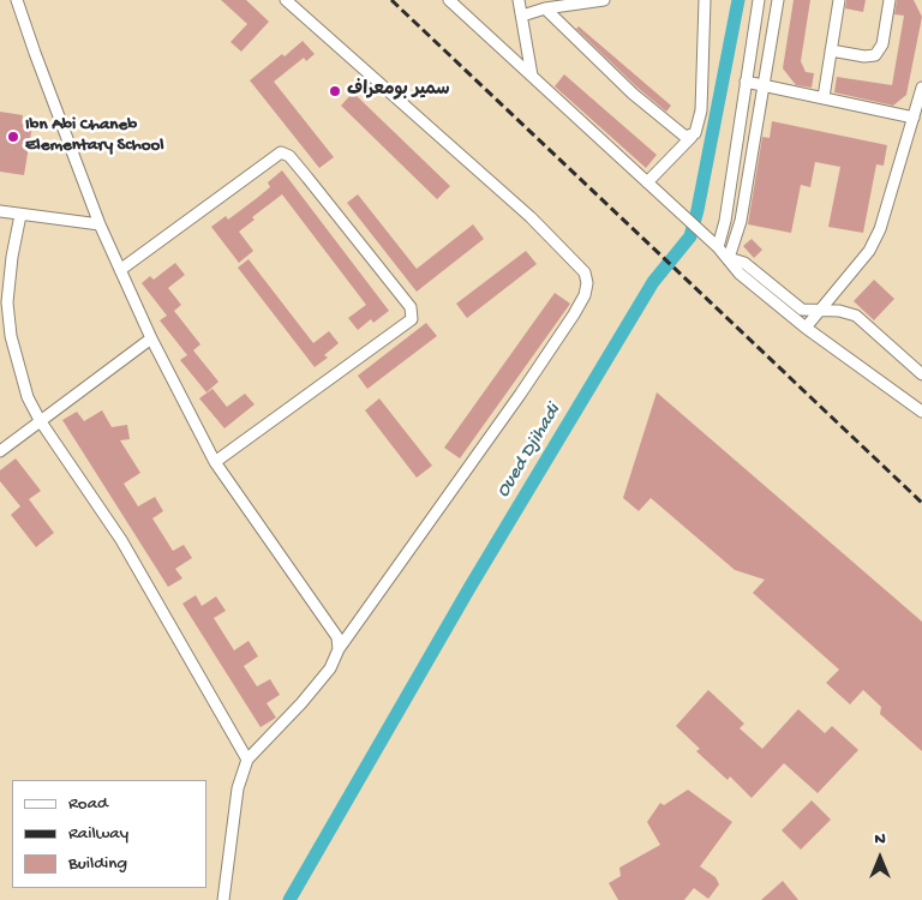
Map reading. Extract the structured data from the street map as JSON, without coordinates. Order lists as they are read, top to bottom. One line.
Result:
{"water":["Oued Djihadi"],"places":["سمير بومعراف","Ibn Abi Chaneb Elementary School"],"legend":["Road","Railway","Building"],"north":"top"}
